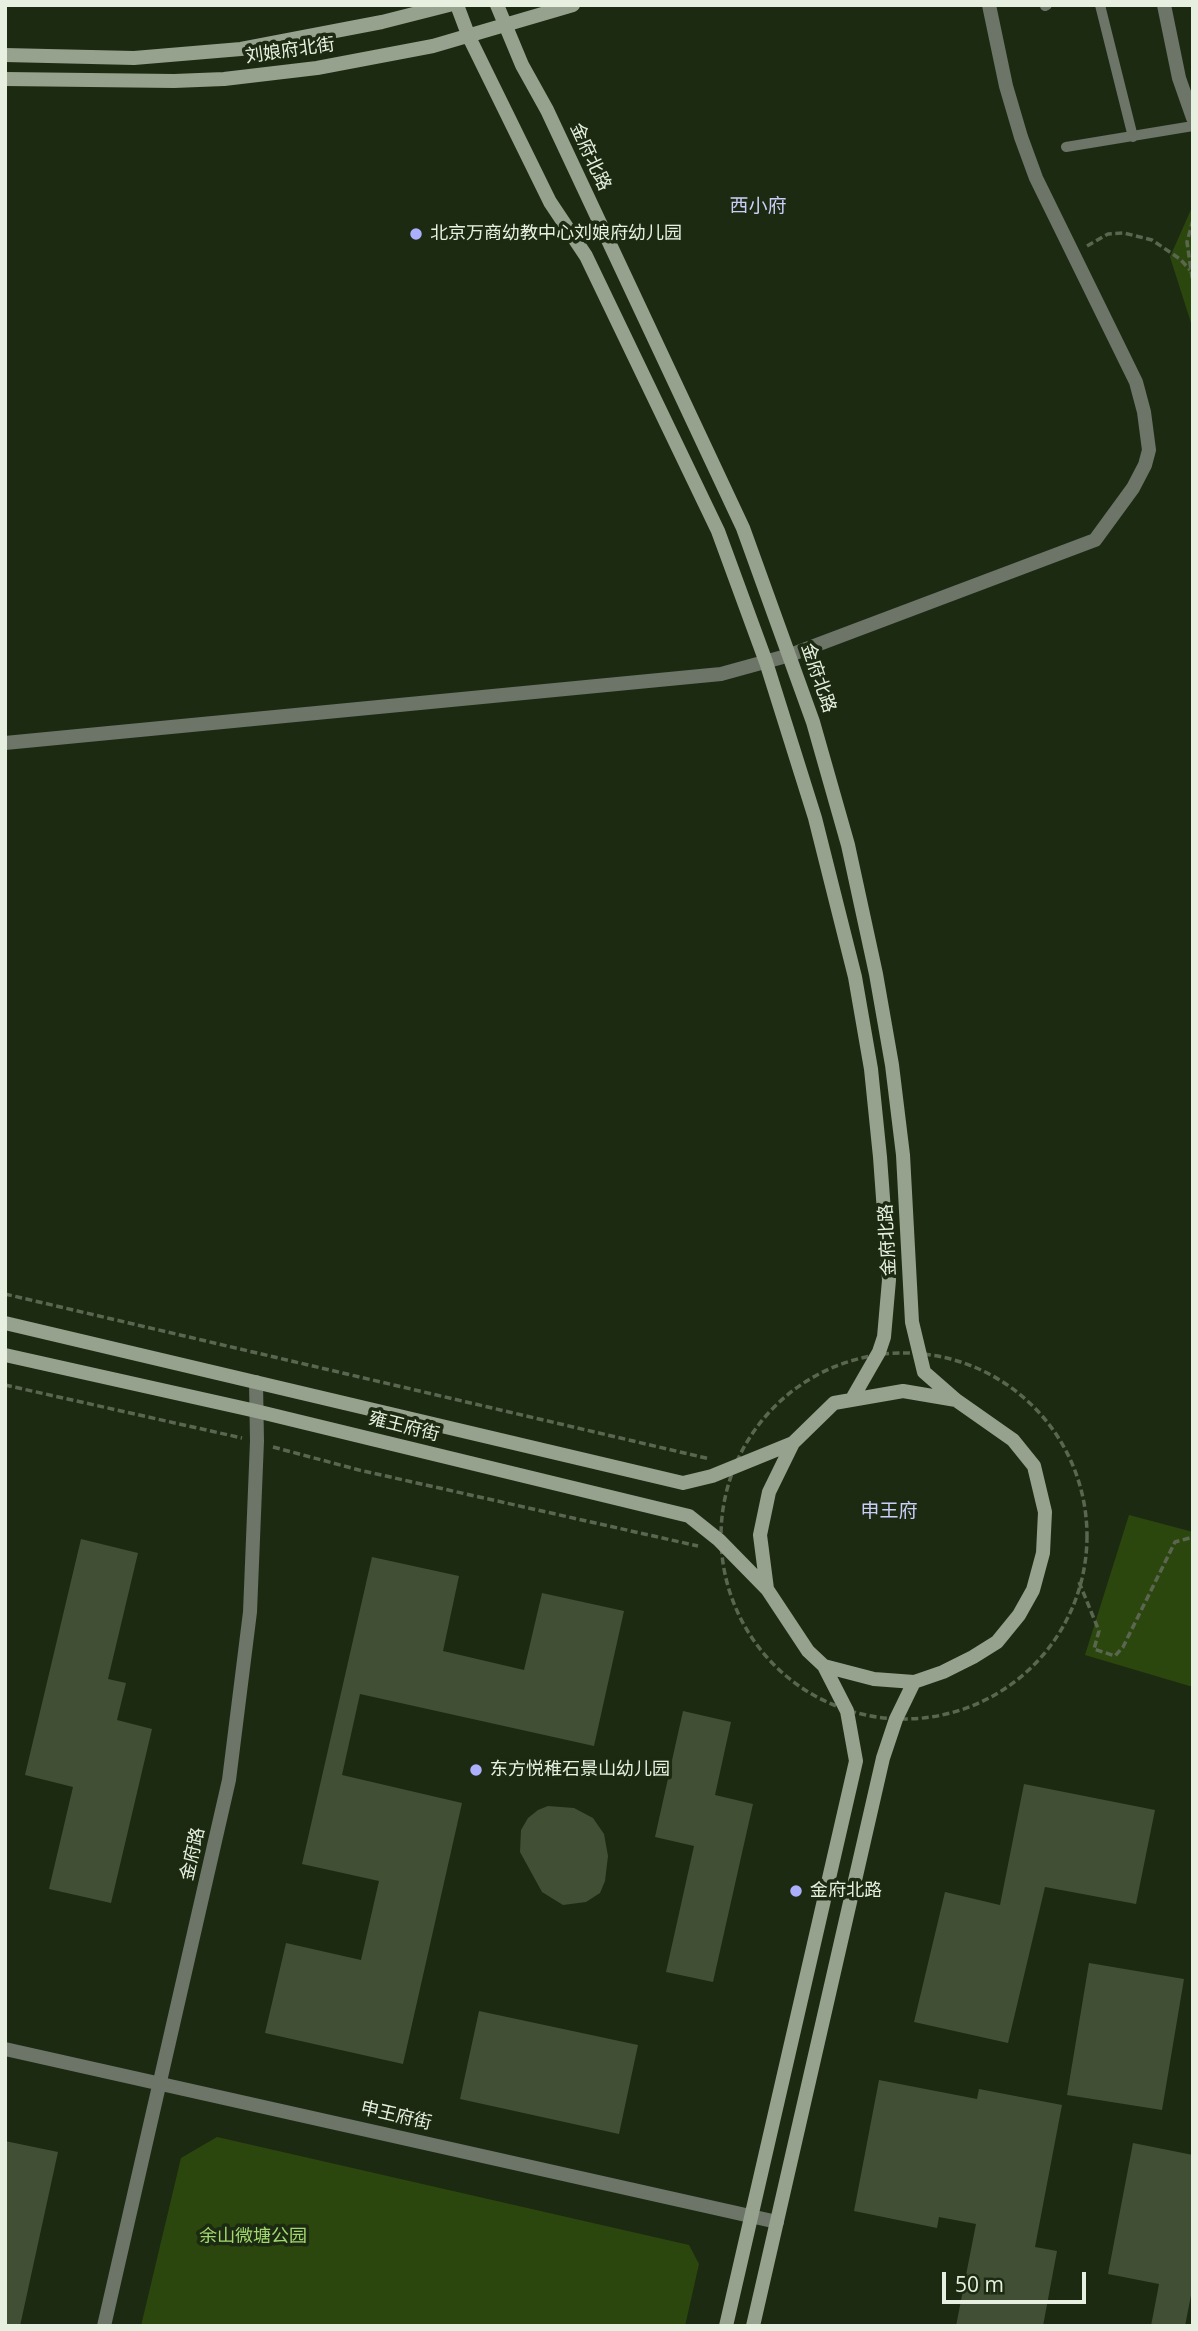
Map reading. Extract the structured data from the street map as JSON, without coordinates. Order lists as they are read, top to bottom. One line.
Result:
{"streets":{"main road":["刘娘府北街","金府北路","雍王府街"],"street":["金府路","申王府街"]},"crossings":[["刘娘府北街","金府北路"],["雍王府街","金府路"],["金府路","申王府街"]],"districts":["西小府","申王府"],"parks":["余山微塘公园"],"places":["北京万商幼教中心刘娘府幼儿园","东方悦稚石景山幼儿园","金府北路"],"scale_bar":"50 m"}
